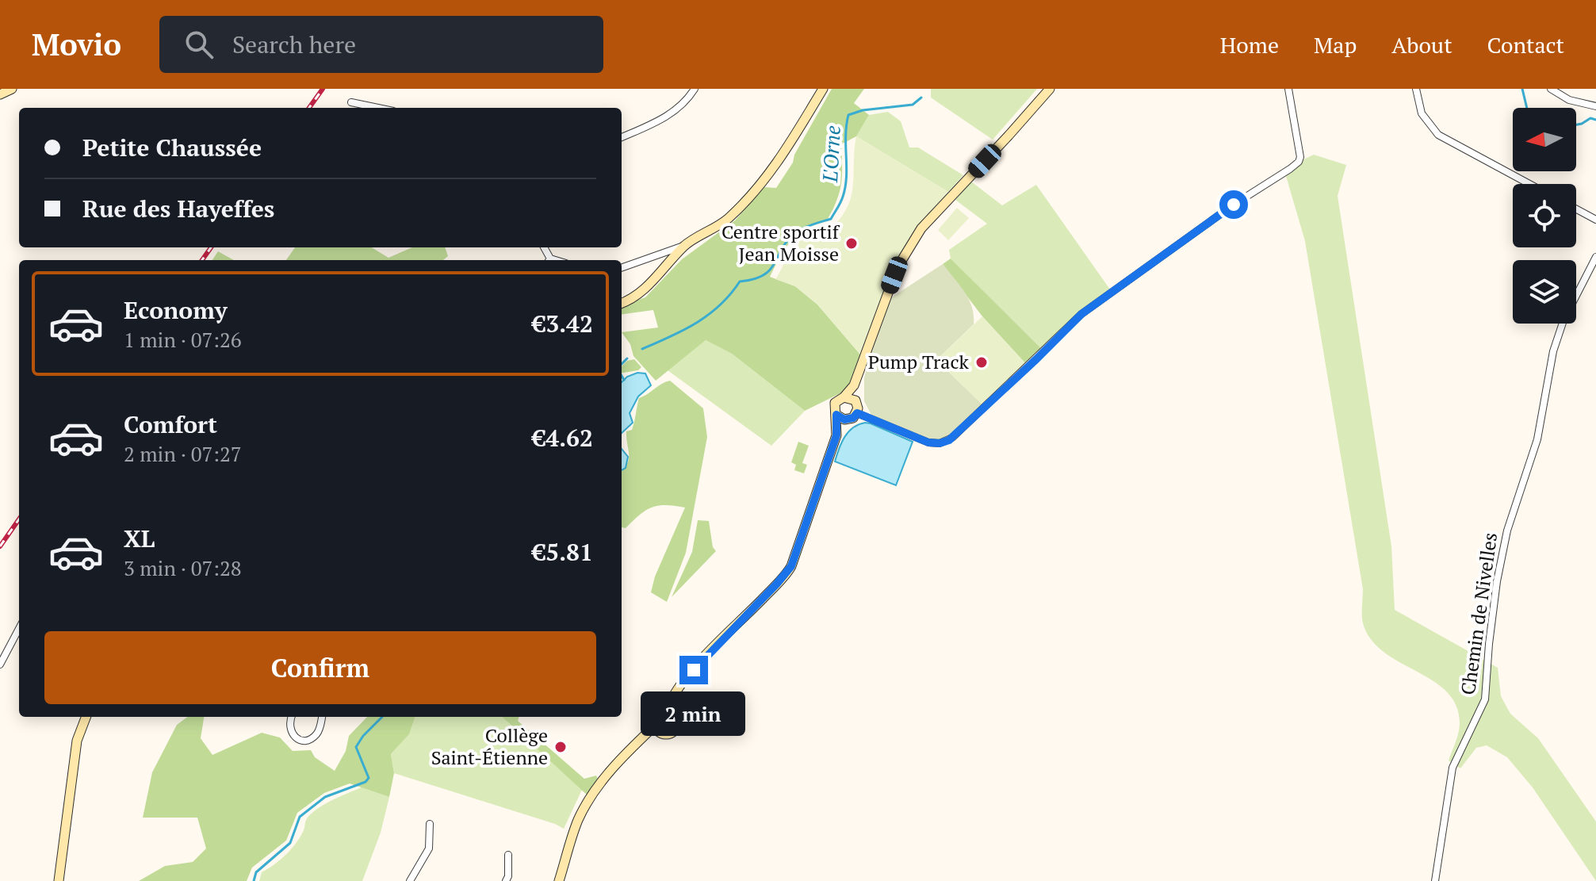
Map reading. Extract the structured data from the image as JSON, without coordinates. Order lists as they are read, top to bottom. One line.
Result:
{"streets":{"street":["Chemin de Nivelles"]},"water":["L'Orne"],"places":["Centre sportif Jean Moisse","Pump Track","Collège Saint-Étienne"],"north":"left","page":{"header":"Movio","search":"Search here","nav":["Home","Map","About","Contact"],"banner":["Petite Chaussée","Rue des Hayeffes"],"list":[{"name":"Economy","note":"1 min · 07:26","value":"€3.42"},{"name":"Comfort","note":"2 min · 07:27","value":"€4.62"},{"name":"XL","note":"3 min · 07:28","value":"€5.81"}],"buttons":"Confirm","bubble":"2 min"}}
